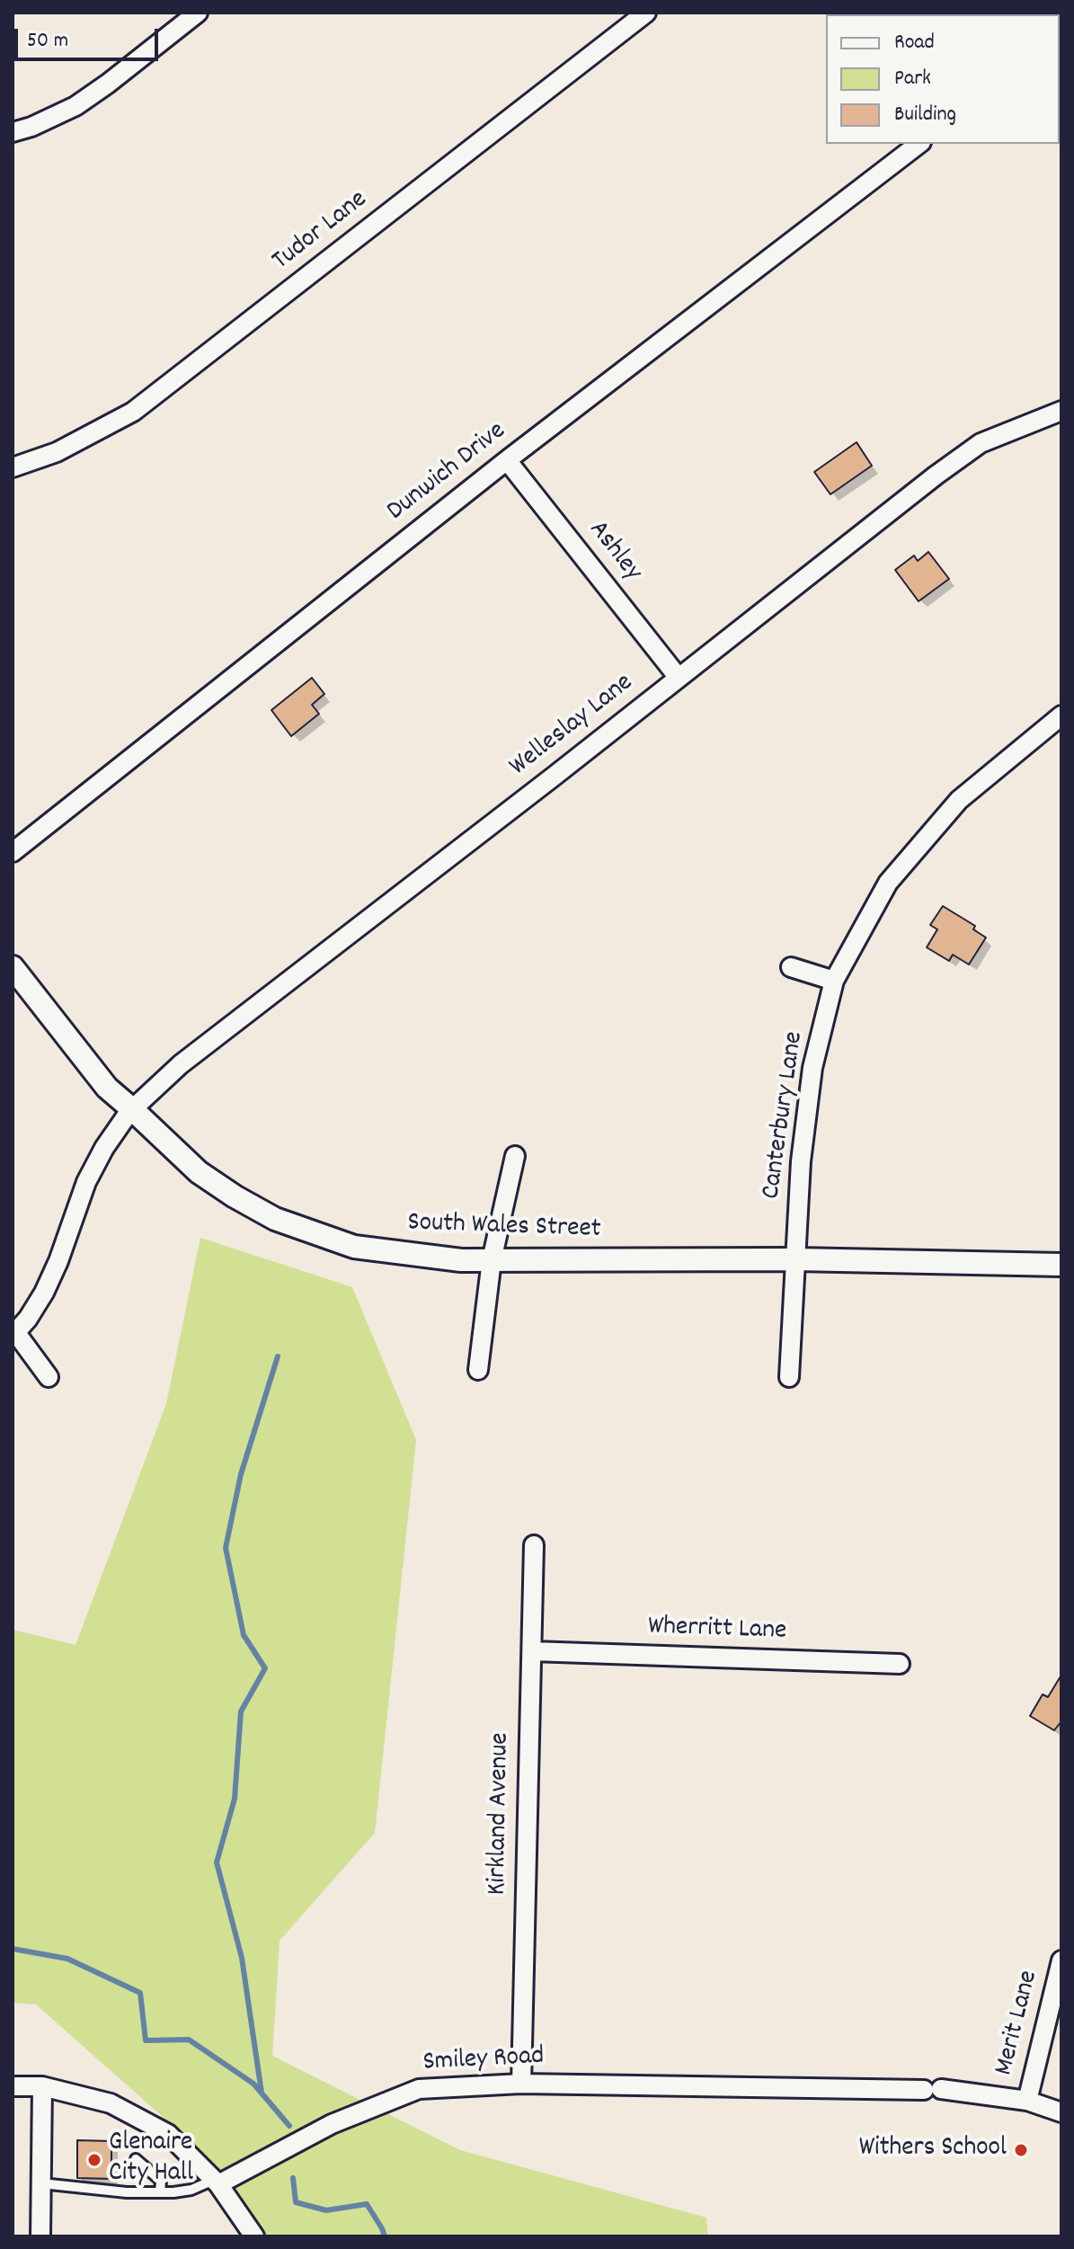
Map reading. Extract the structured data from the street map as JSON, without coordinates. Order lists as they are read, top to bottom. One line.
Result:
{"streets":{"street":["Tudor Lane","Dunwich Drive","Ashley","Welleslay Lane","Canterbury Lane","South Wales Street","Wherritt Lane","Kirkland Avenue","Merit Lane","Smiley Road"]},"crossings":[["Dunwich Drive","Ashley"],["Ashley","Welleslay Lane"],["Welleslay Lane","South Wales Street"],["Canterbury Lane","South Wales Street"],["Wherritt Lane","Kirkland Avenue"],["Kirkland Avenue","Smiley Road"],["Merit Lane","Smiley Road"]],"places":["Withers School","Glenaire City Hall"],"legend":["Road","Park","Building"],"scale_bar":"50 m"}
